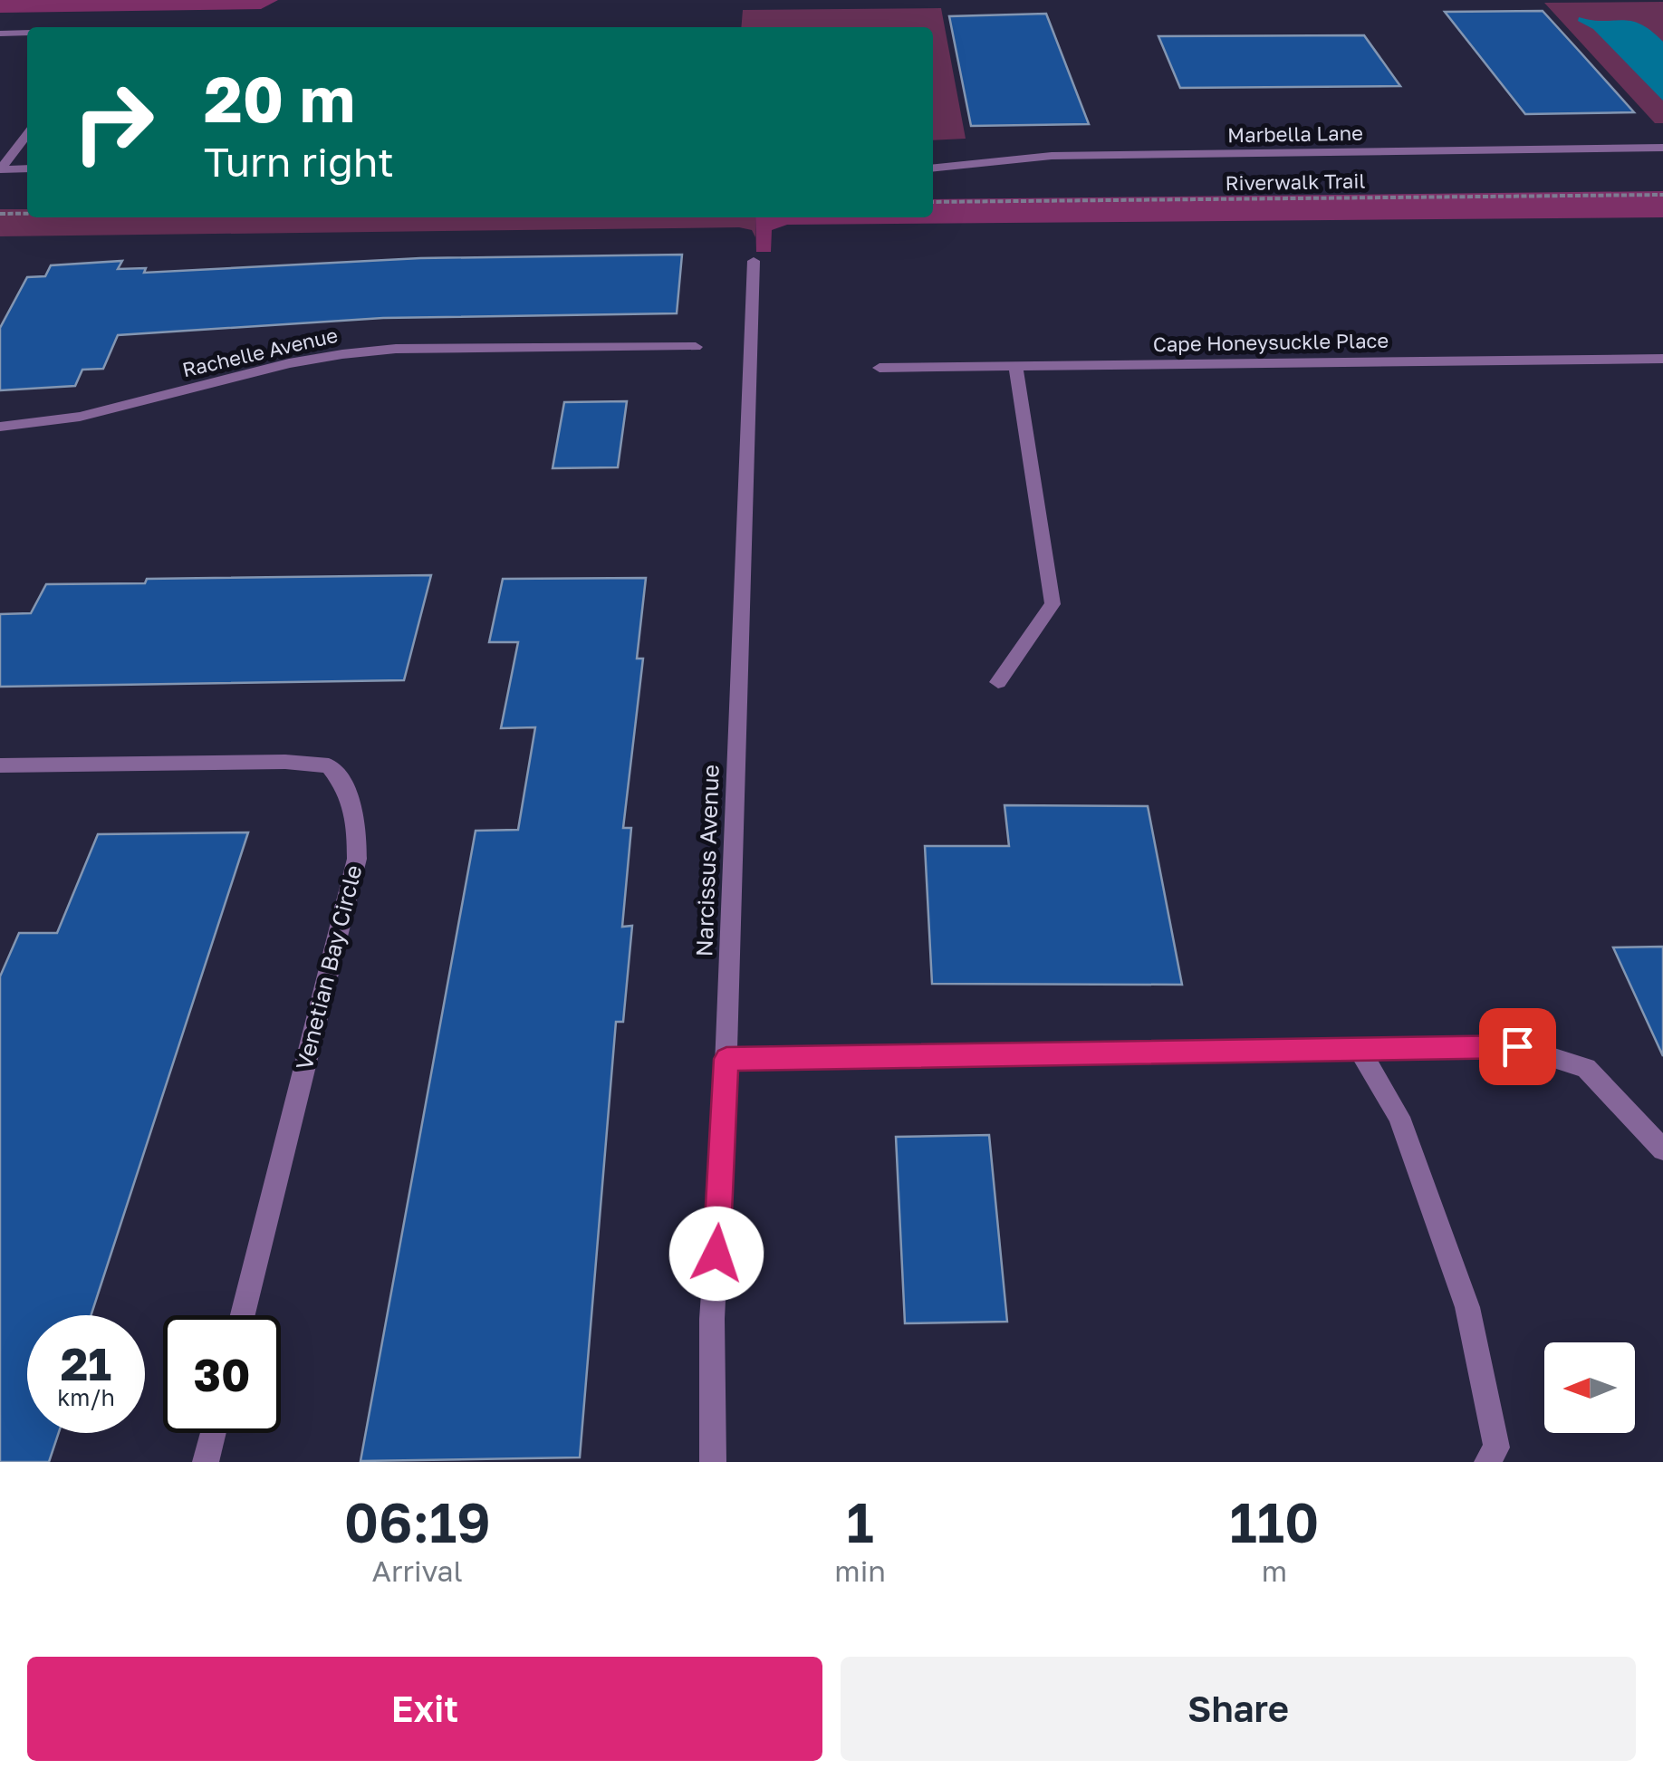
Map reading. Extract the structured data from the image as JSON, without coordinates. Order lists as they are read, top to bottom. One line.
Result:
{"streets":{"street":["Marbella Lane","Cape Honeysuckle Place","Rachelle Avenue","Narcissus Avenue","Venetian Bay Circle"],"path":["Riverwalk Trail"]},"north":"left","page":{"turn":["20 m","Turn right"],"speed":"21 km/h","limit":"30","eta":["06:19","Arrival","1","min","110","m"],"buttons":["Exit","Share"]}}
